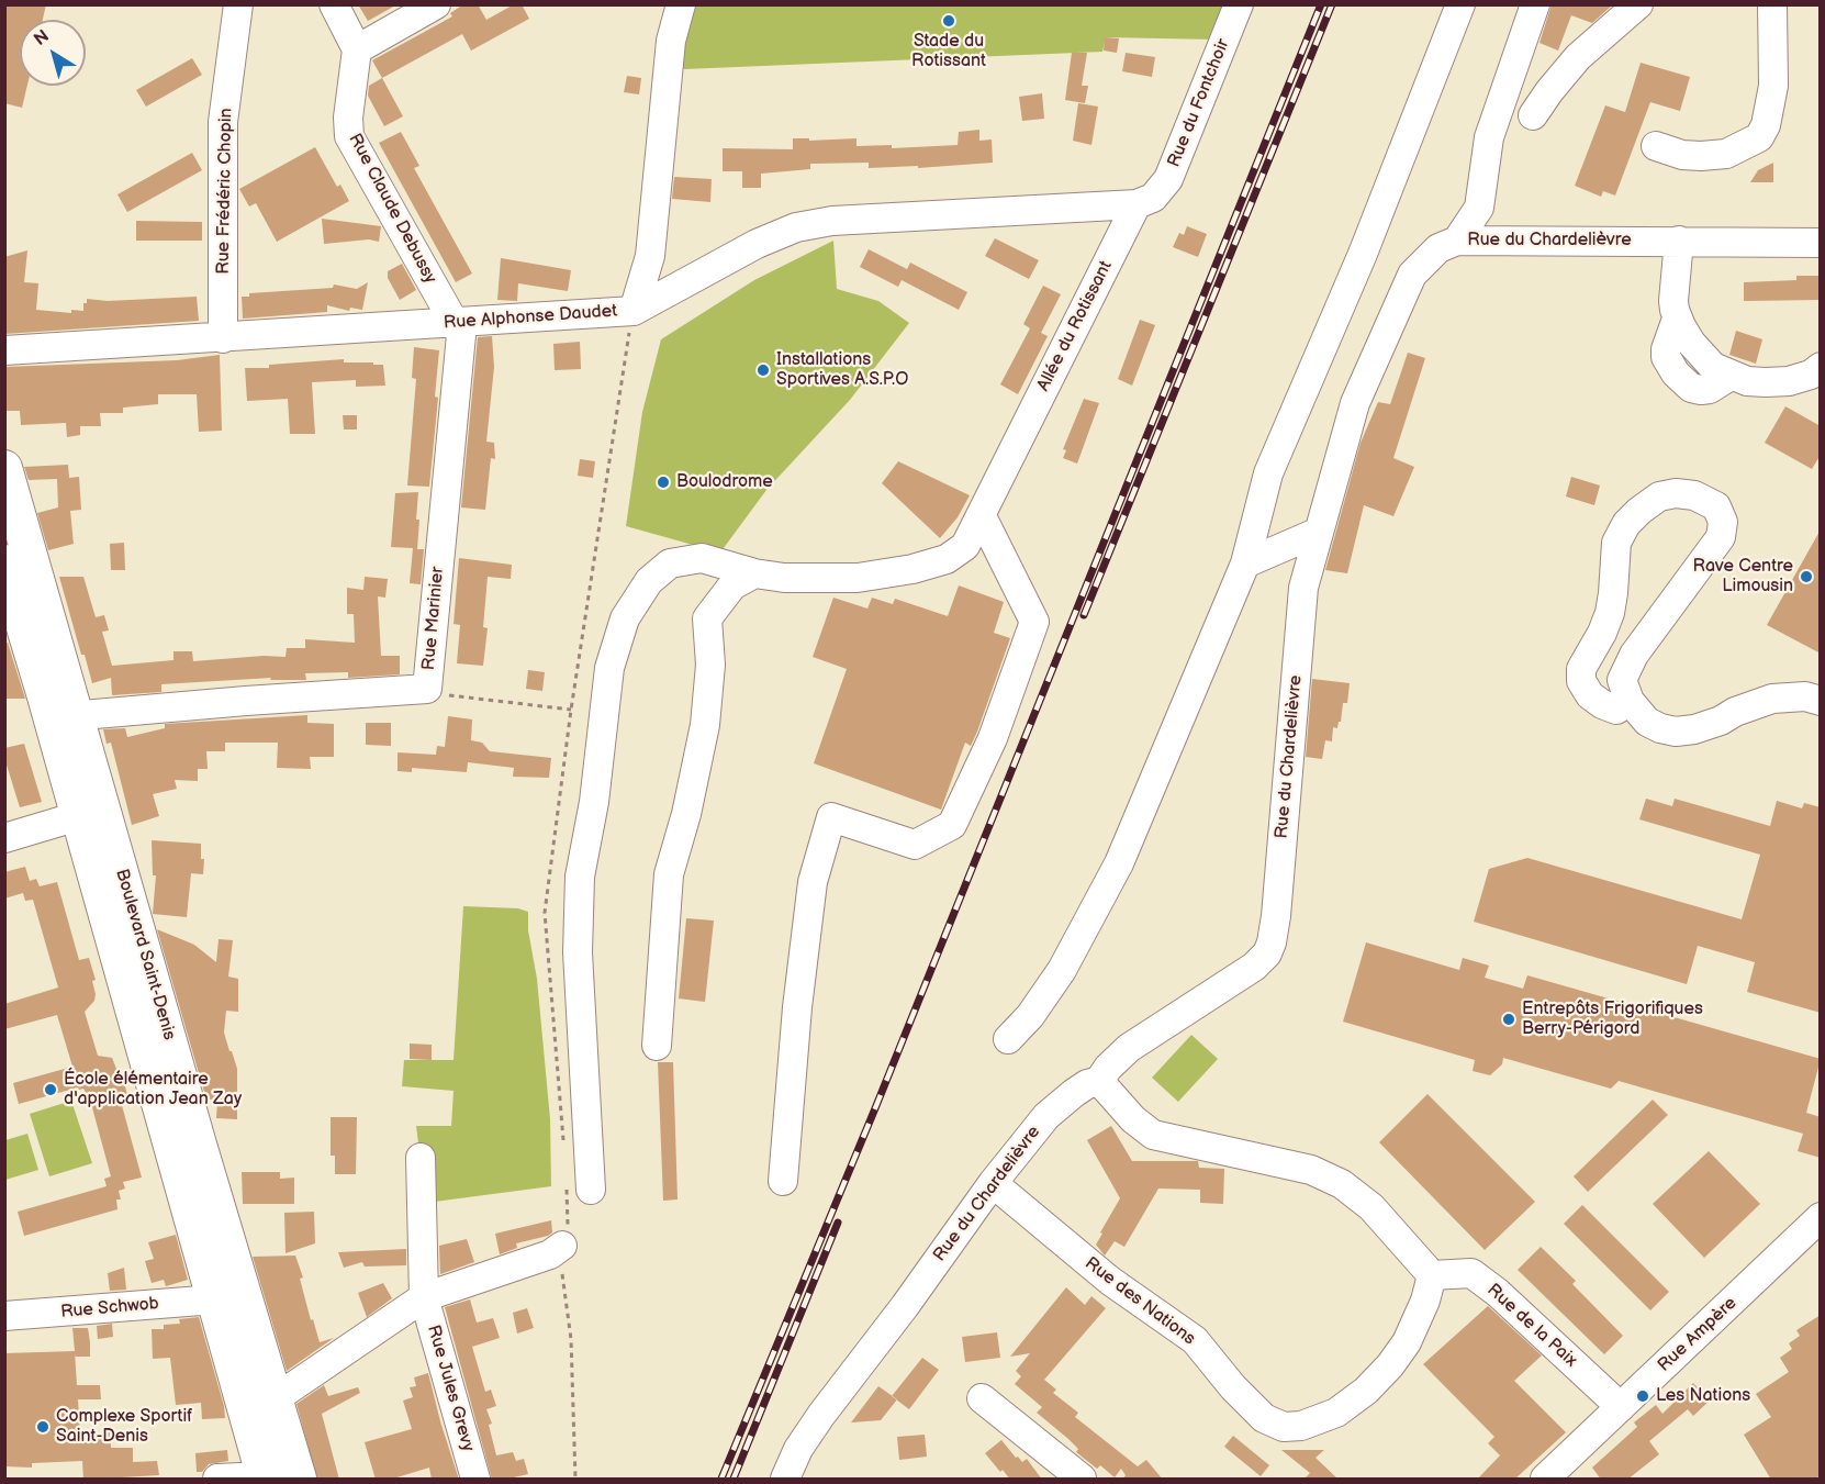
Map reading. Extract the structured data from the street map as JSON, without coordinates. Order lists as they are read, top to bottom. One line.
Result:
{"streets":{"main road":["Boulevard Saint-Denis"],"street":["Rue du Fontchoir","Rue Frédéric Chopin","Rue Claude Debussy","Rue du Chardelièvre","Rue Alphonse Daudet","Allée du Rotissant","Rue Marinier","Rue des Nations","Rue Schwob","Rue de la Paix","Rue Ampère","Rue Jules Grevy"]},"crossings":[["Rue du Fontchoir","Rue Alphonse Daudet"],["Rue du Fontchoir","Allée du Rotissant"],["Rue Frédéric Chopin","Rue Alphonse Daudet"],["Rue Claude Debussy","Rue Alphonse Daudet"],["Rue Claude Debussy","Rue Marinier"],["Rue du Chardelièvre","Rue des Nations"],["Rue Alphonse Daudet","Allée du Rotissant"],["Rue Alphonse Daudet","Rue Marinier"],["Boulevard Saint-Denis","Rue Schwob"],["Rue des Nations","Rue de la Paix"],["Rue de la Paix","Rue Ampère"]],"places":["Stade du Rotissant","Installations Sportives A.S.P.O","Boulodrome","Rave Centre Limousin","Entrepôts Frigorifiques Berry-Périgord","École élémentaire d'application Jean Zay","Les Nations","Complexe Sportif Saint-Denis"],"north":"top left"}
